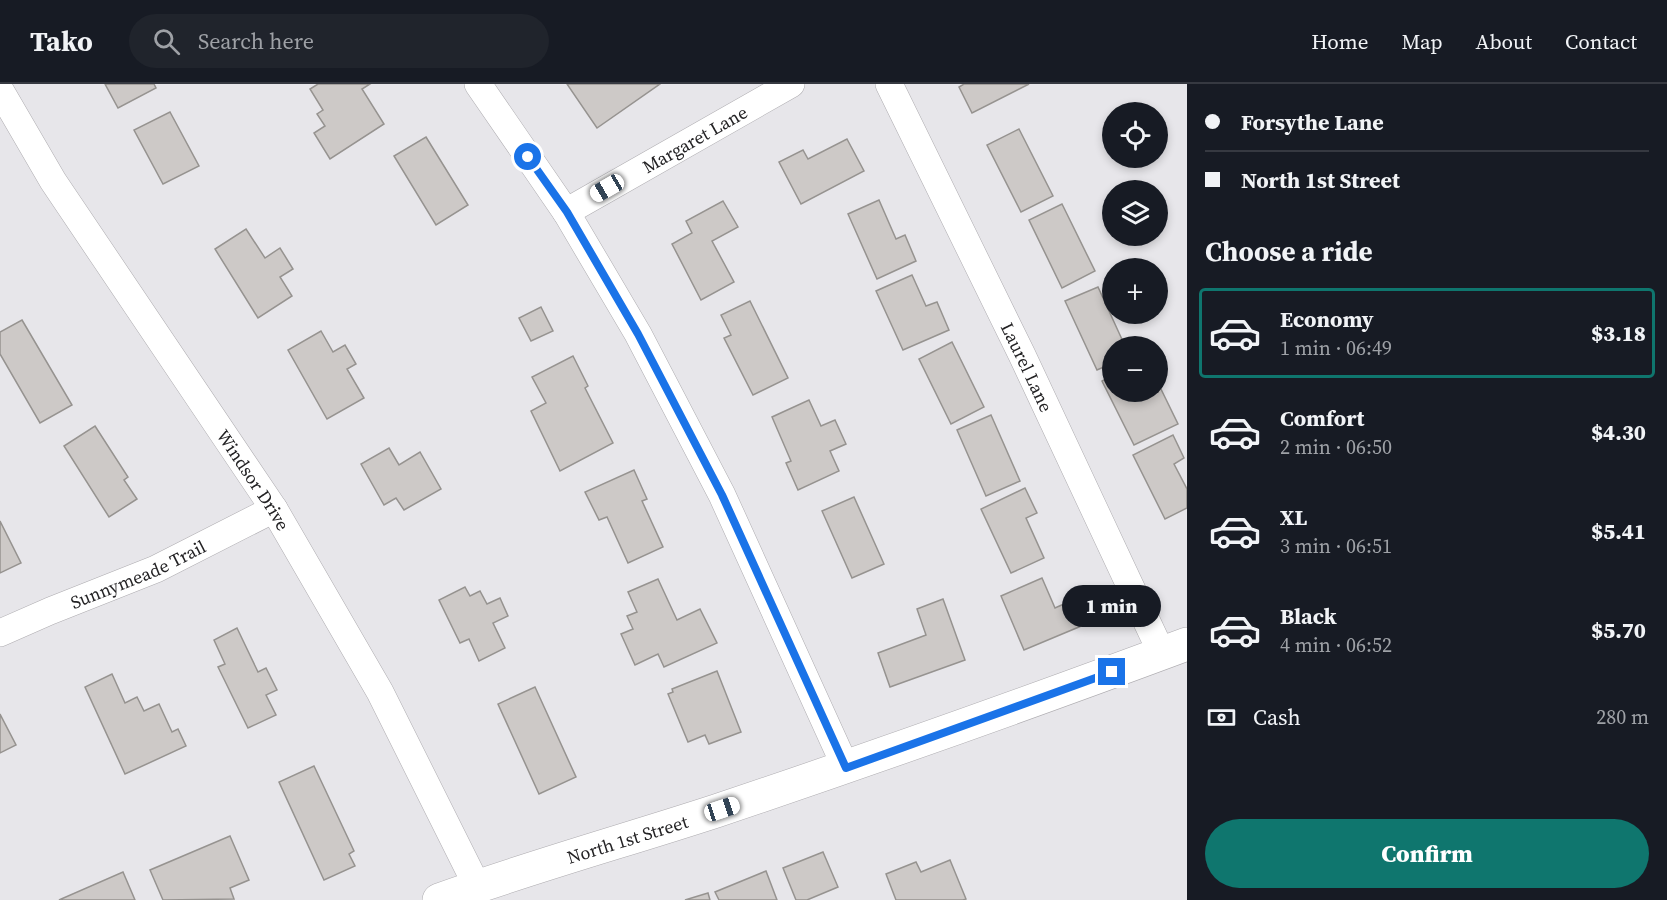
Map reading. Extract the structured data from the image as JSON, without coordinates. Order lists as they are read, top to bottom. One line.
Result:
{"streets":{"street":["Margaret Lane","Laurel Lane","Windsor Drive","Sunnymeade Trail","North 1st Street"]},"crossings":[["Laurel Lane","North 1st Street"],["Windsor Drive","Sunnymeade Trail"],["Windsor Drive","North 1st Street"]],"page":{"header":"Tako","search":"Search here","nav":["Home","Map","About","Contact"],"banner":["Forsythe Lane","North 1st Street"],"map_buttons":["+","−"],"heading":"Choose a ride","list":[{"name":"Economy","note":"1 min · 06:49","value":"$3.18"},{"name":"Comfort","note":"2 min · 06:50","value":"$4.30"},{"name":"XL","note":"3 min · 06:51","value":"$5.41"},{"name":"Black","note":"4 min · 06:52","value":"$5.70"}],"bubble":"1 min","pay":["Cash","280 m"],"buttons":"Confirm"}}
